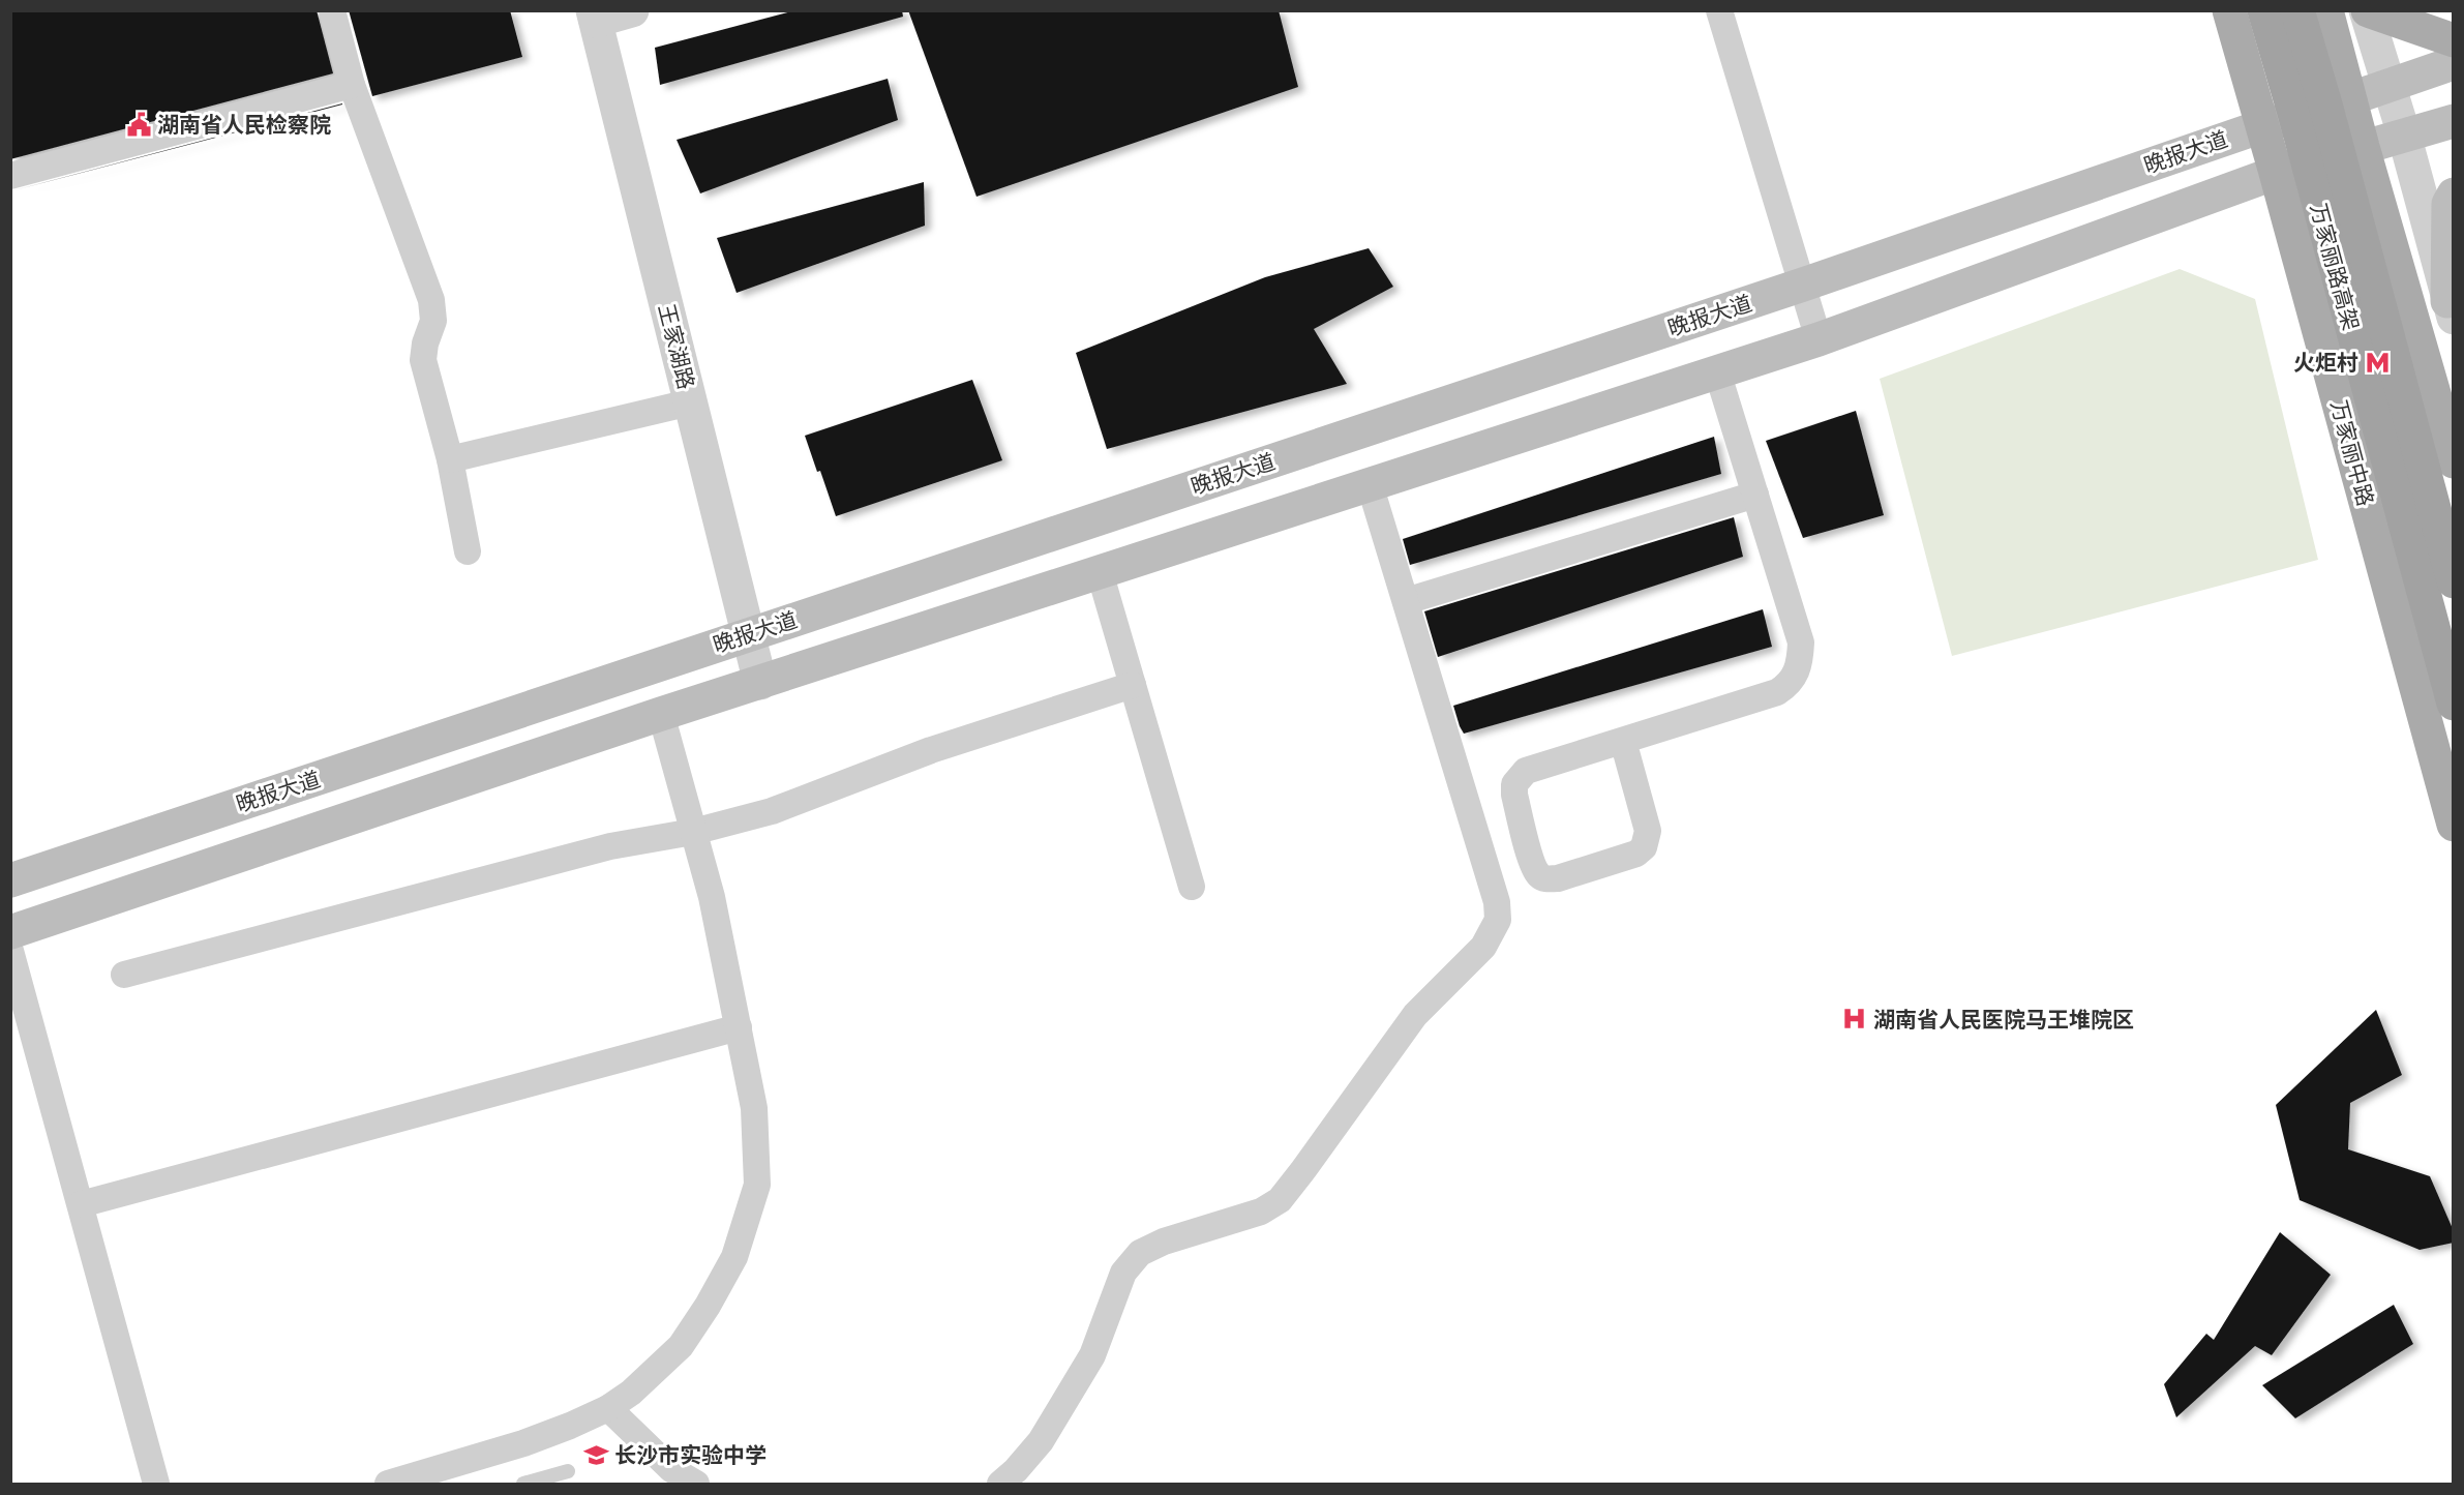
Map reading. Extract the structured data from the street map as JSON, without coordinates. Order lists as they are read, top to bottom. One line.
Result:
{"streets":{"highway":["万家丽路高架"],"main road":["晚报大道","万家丽中路"],"street":["王家湖路"]},"crossings":[["晚报大道","王家湖路"],["晚报大道","万家丽中路"]],"places":{"public building":["湖南省人民检察院"],"metro station":["火炬村"],"hospital":["湖南省人民医院马王堆院区"],"school or university":["长沙市实验中学"]}}
